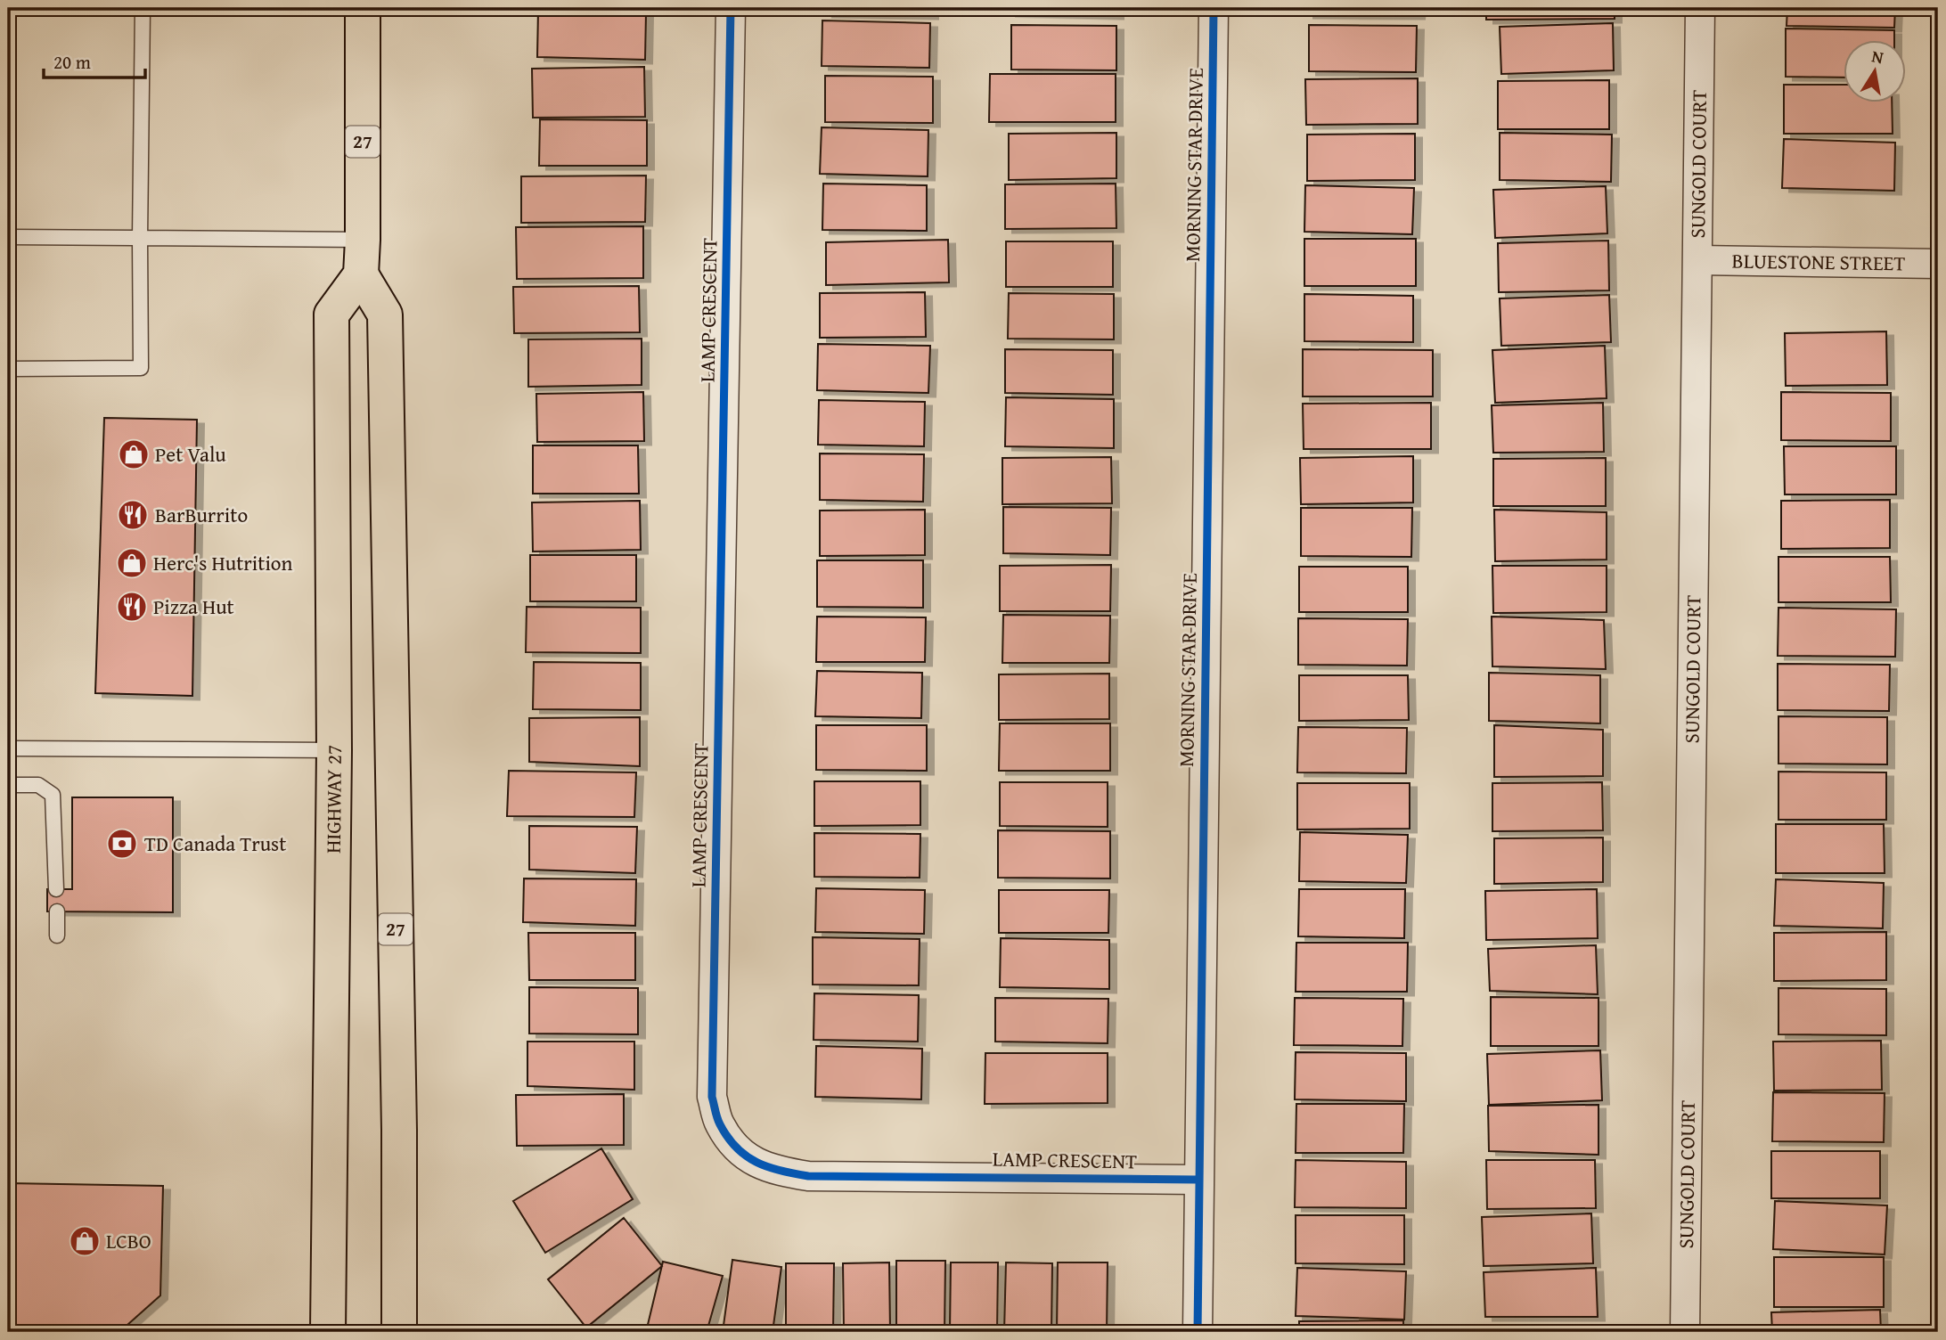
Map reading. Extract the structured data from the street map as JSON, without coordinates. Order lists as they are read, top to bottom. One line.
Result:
{"streets":{"main road":["27","HIGHWAY 27"],"street":["MORNING STAR DRIVE","SUNGOLD COURT","BLUESTONE STREET","LAMP CRESCENT"]},"crossings":[["27","HIGHWAY 27"],["MORNING STAR DRIVE","LAMP CRESCENT"],["SUNGOLD COURT","BLUESTONE STREET"]],"places":{"shop":["Pet Valu","Herc's Hutrition","LCBO"],"restaurant":["BarBurrito","Pizza Hut"],"bank":["TD Canada Trust"]},"scale_bar":"20 m","north":"top"}
